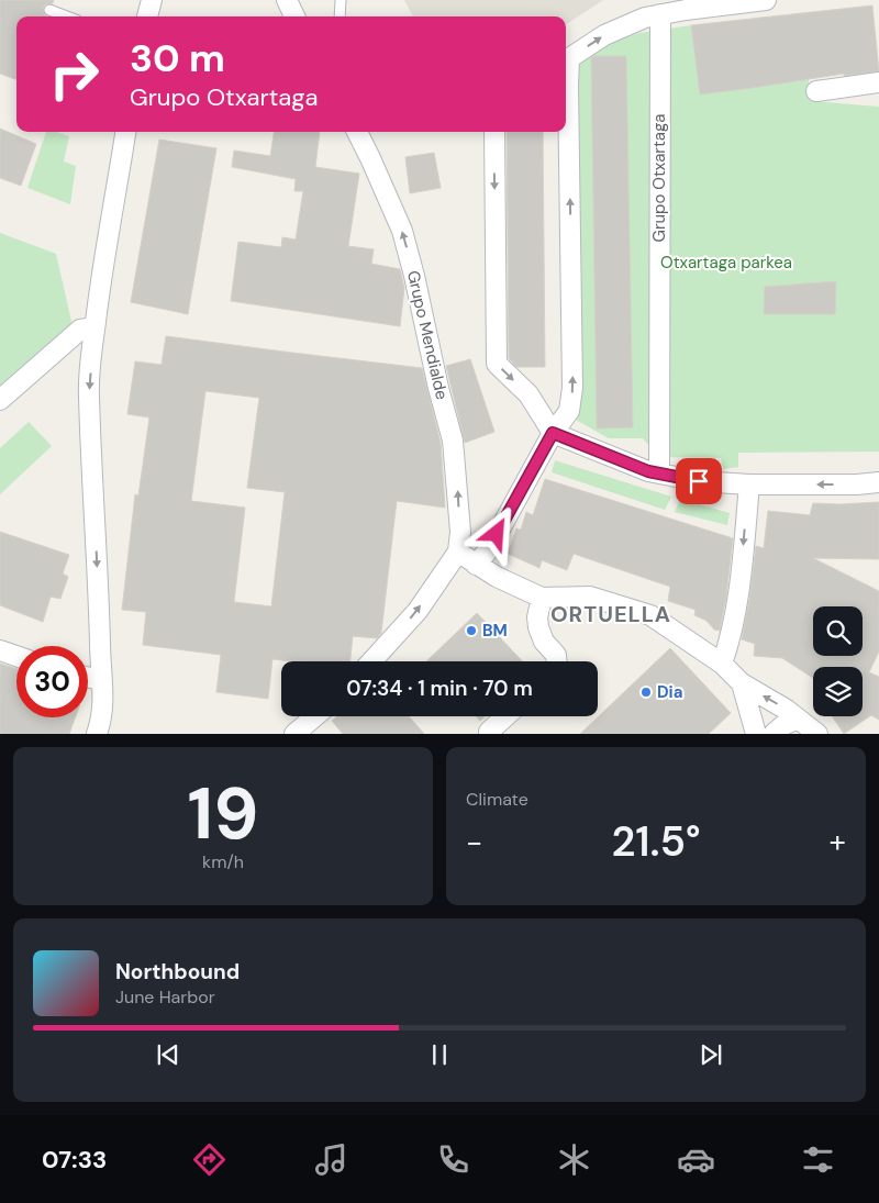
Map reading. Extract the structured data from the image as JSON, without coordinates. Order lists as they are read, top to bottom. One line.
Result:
{"streets":{"street":["Grupo Otxartaga","Grupo Mendialde"]},"districts":["ORTUELLA"],"parks":["Otxartaga parkea"],"places":["BM","Dia"],"page":{"turn":["30 m","Grupo Otxartaga"],"limit":"30","trip":"07:34 · 1 min · 70 m","tile":[["19","km/h"],"Climate"],"heat":["−","21.5°","+"],"song":["Northbound","June Harbor"],"tabs":"07:33"}}
